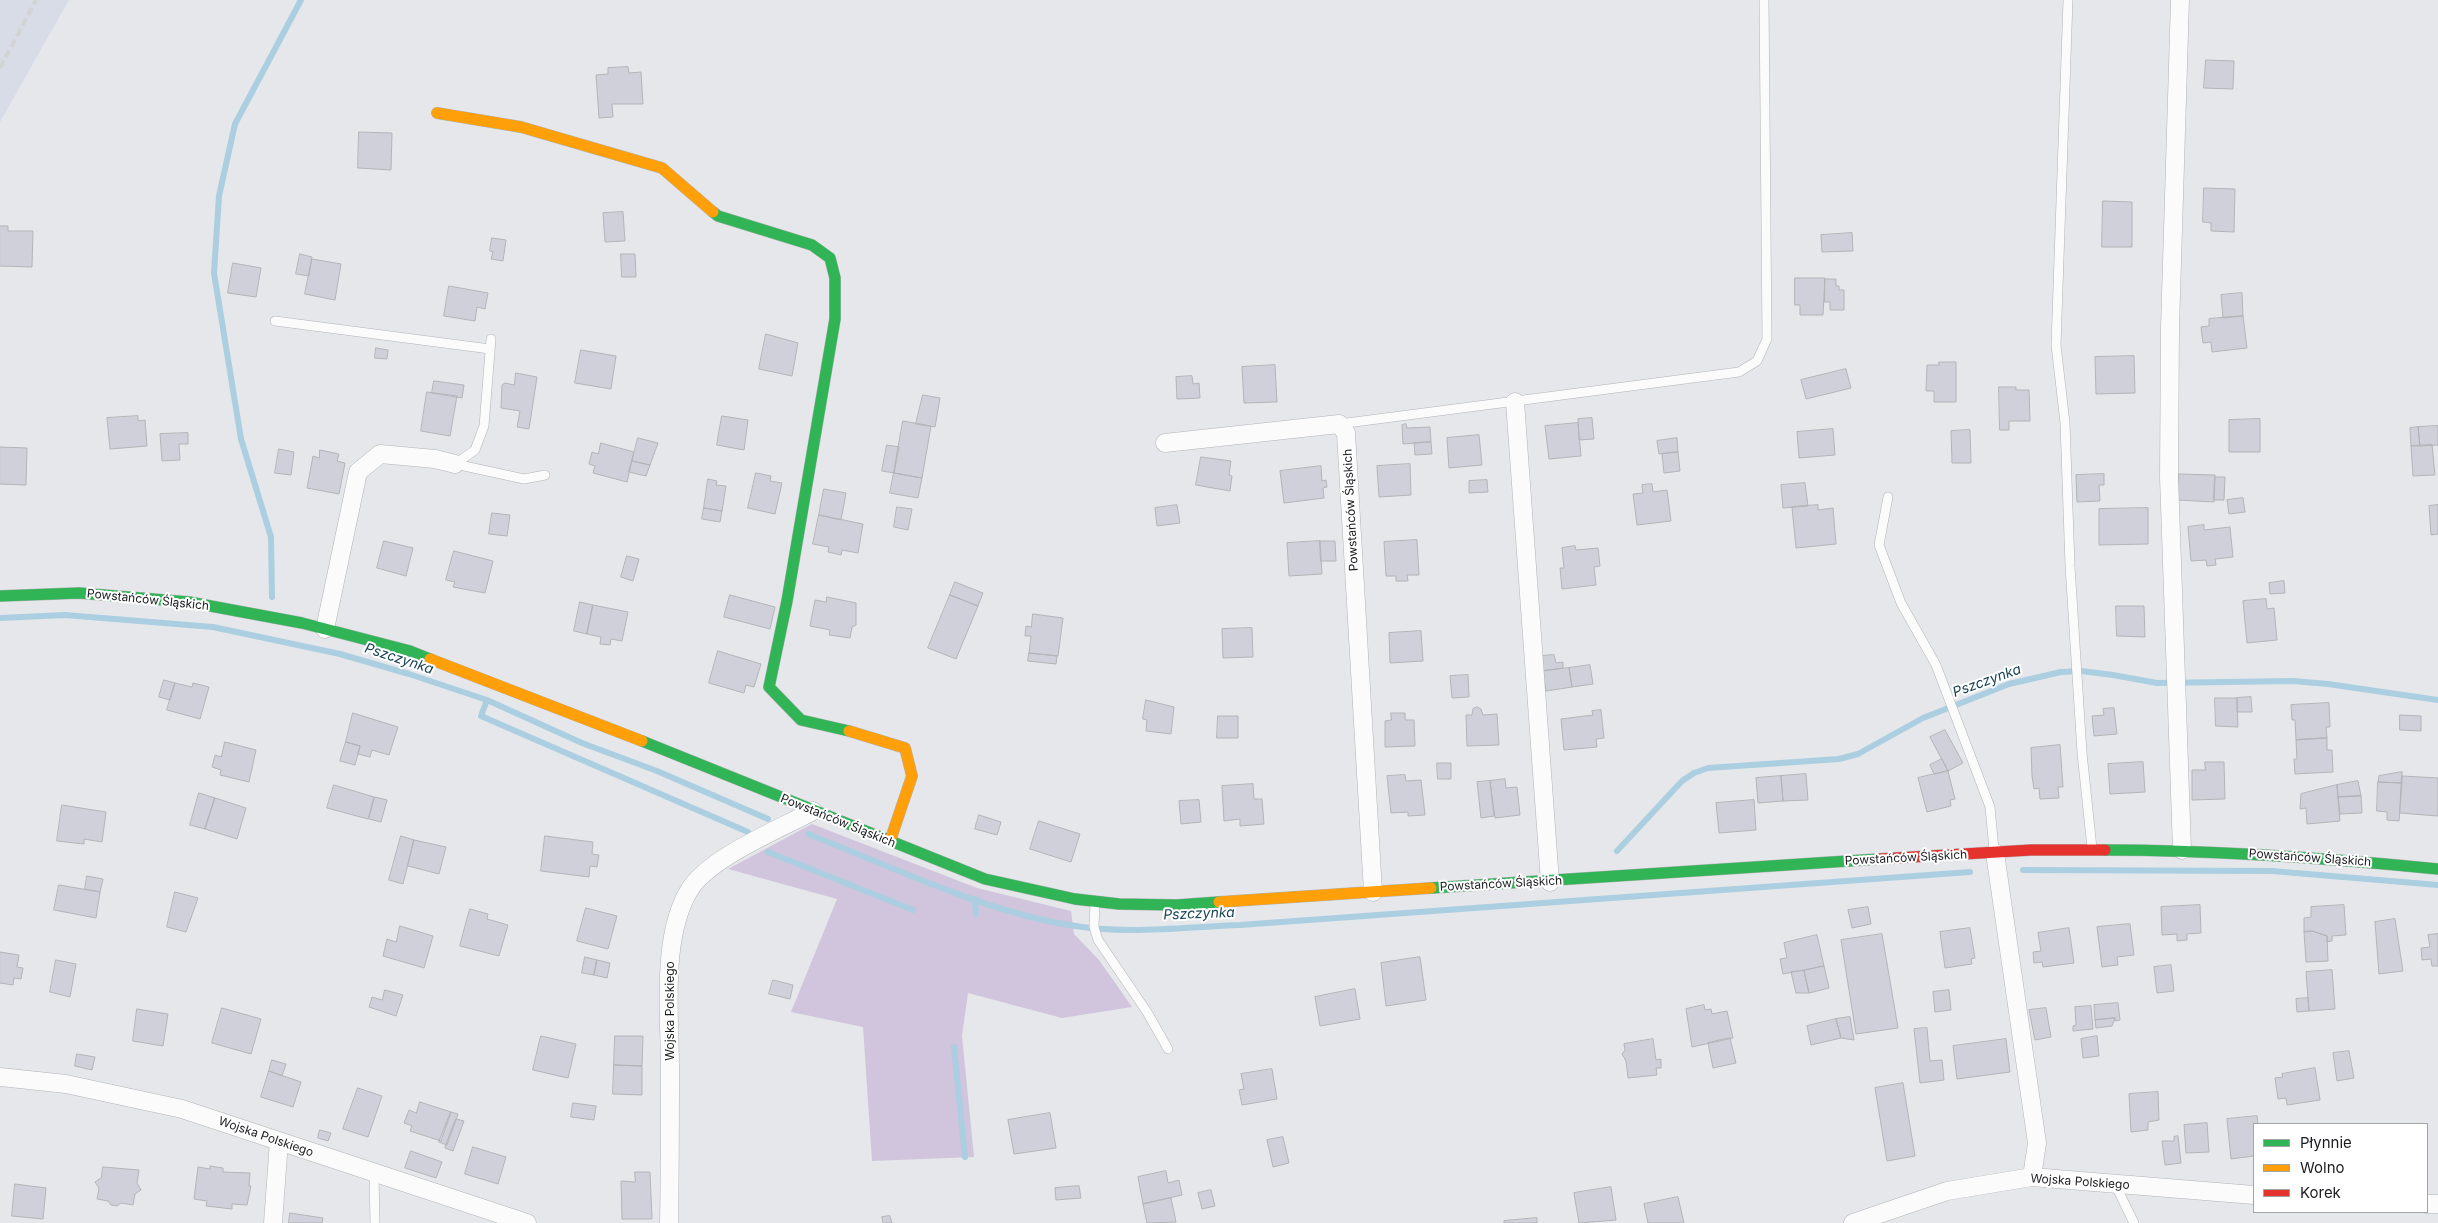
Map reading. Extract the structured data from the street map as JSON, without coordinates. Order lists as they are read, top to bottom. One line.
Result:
{"streets":{"street":["Powstańców Śląskich","Wojska Polskiego"]},"crossings":[["Powstańców Śląskich","Wojska Polskiego"]],"water":["Pszczynka"],"legend":["Płynnie","Wolno","Korek"]}
